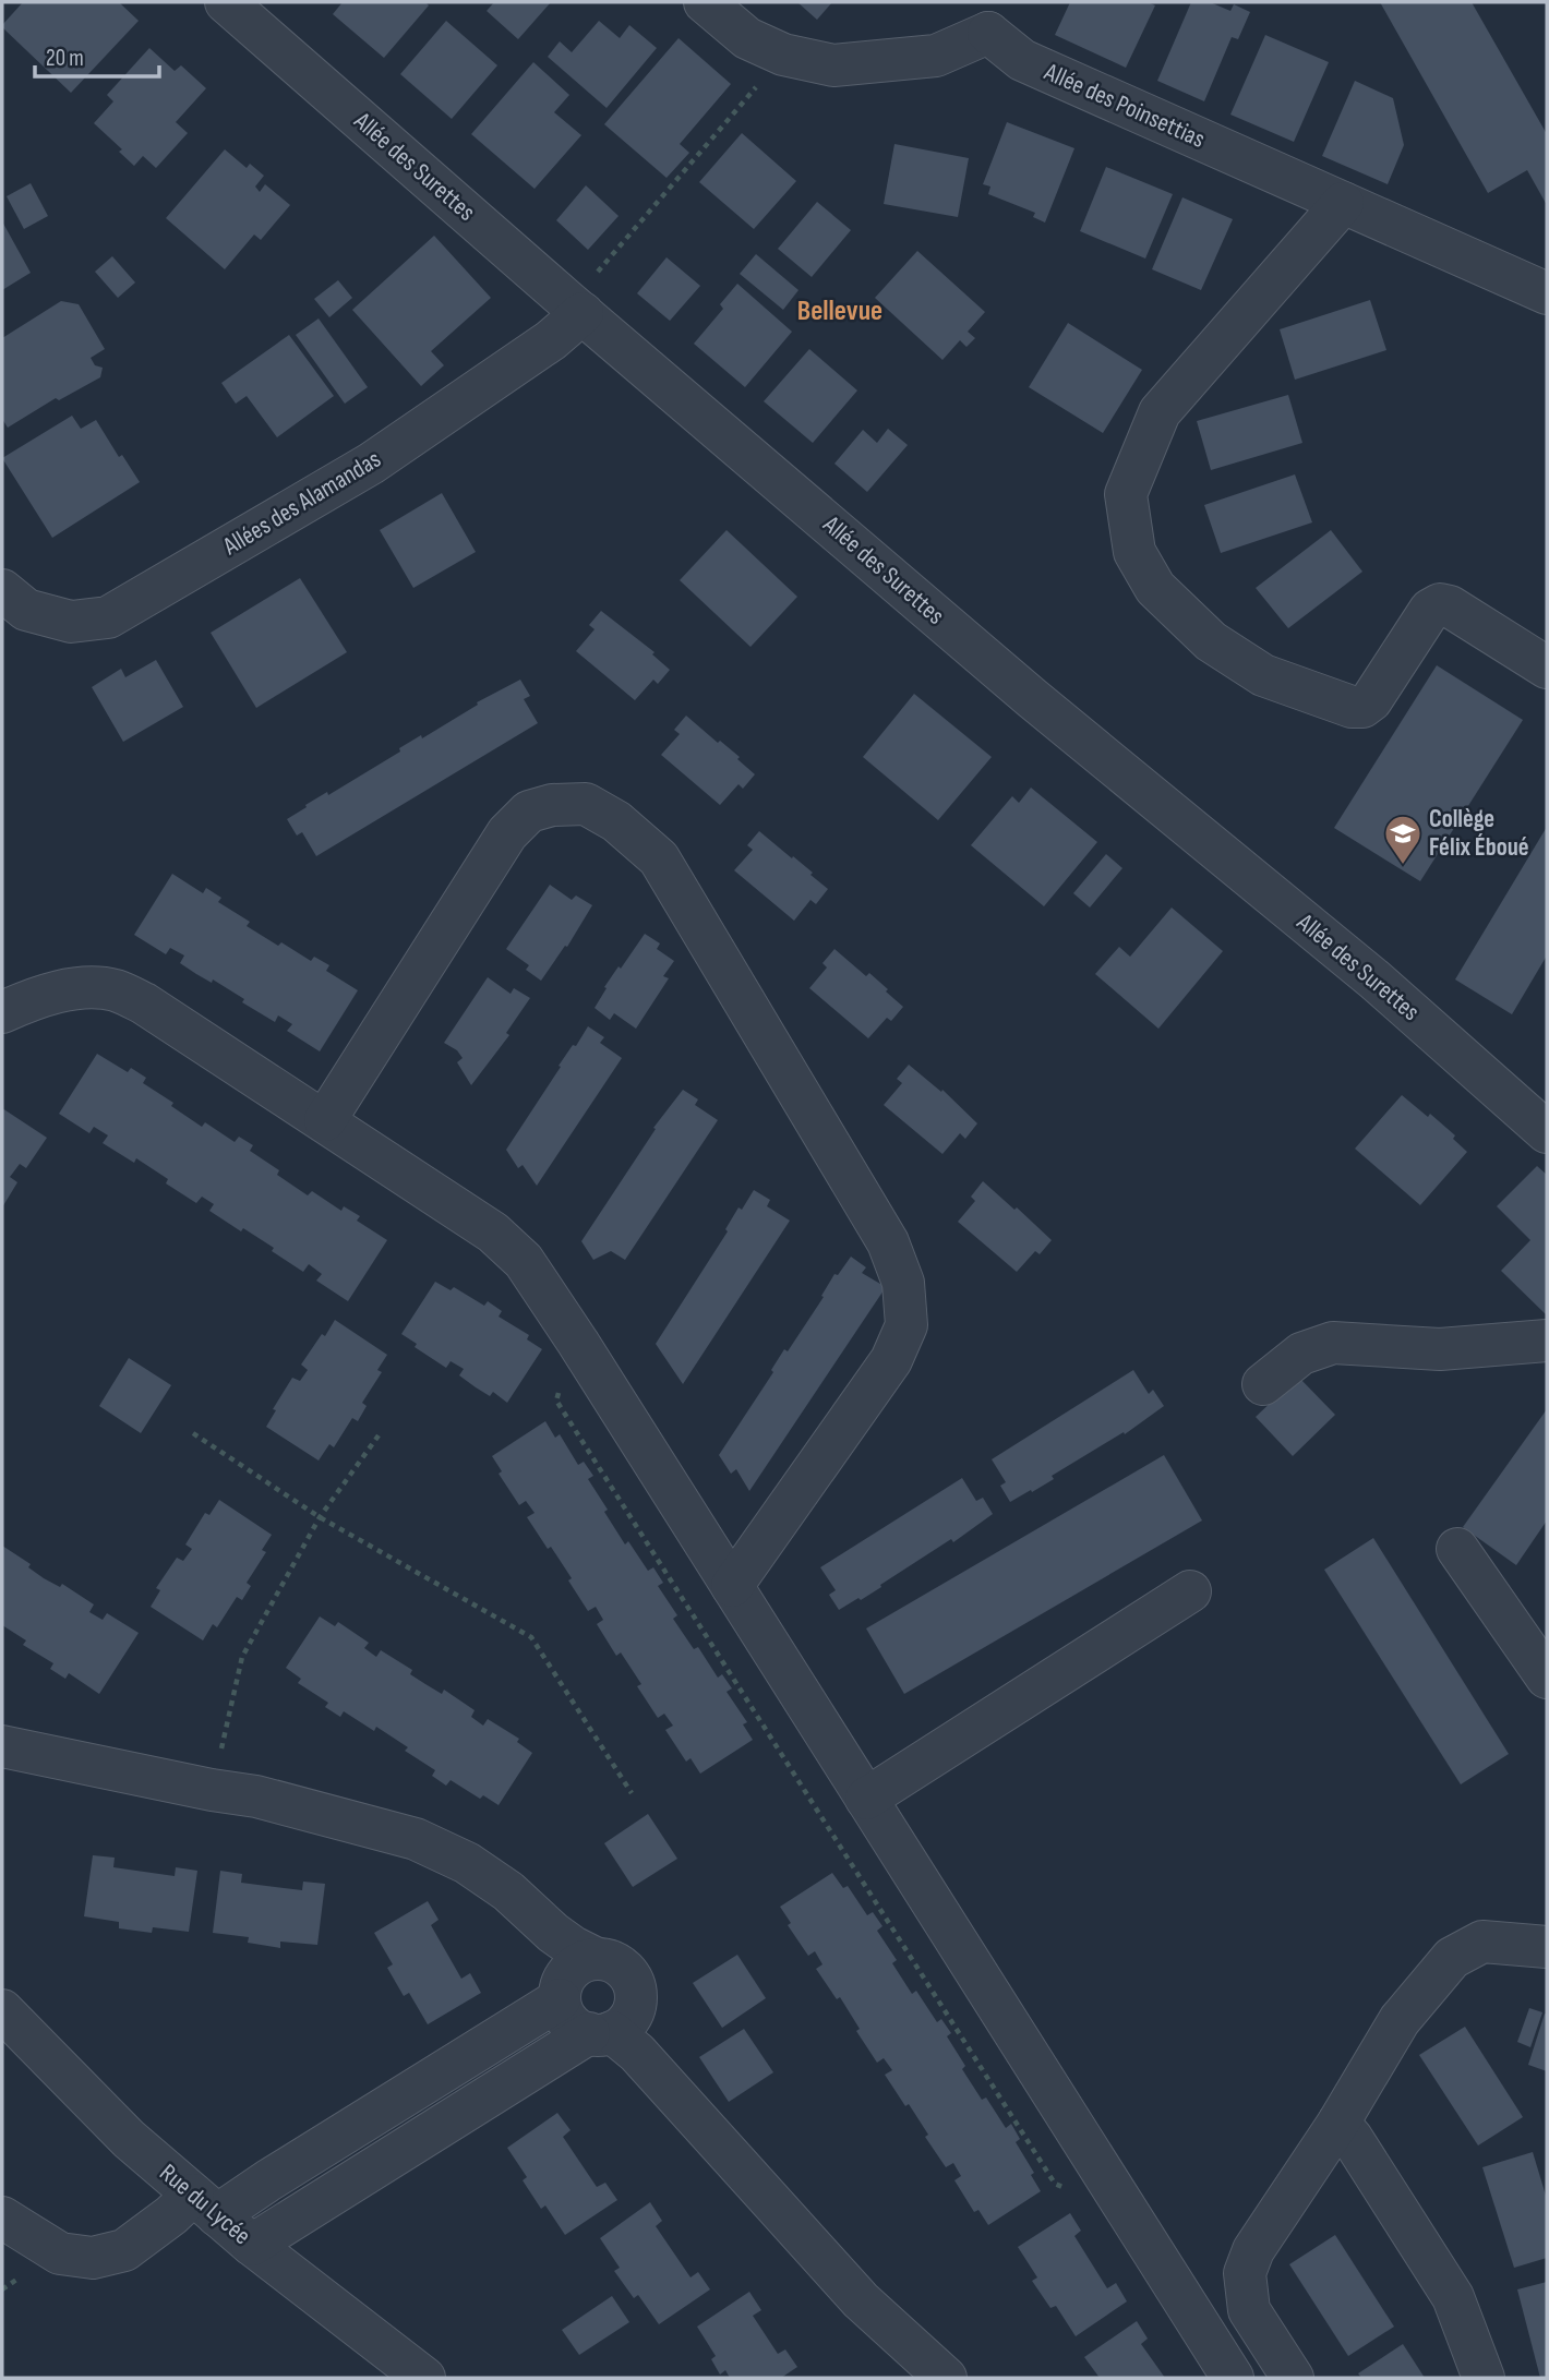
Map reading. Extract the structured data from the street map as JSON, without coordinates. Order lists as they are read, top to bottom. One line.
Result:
{"streets":{"street":["Allée des Poinsettias","Allée des Surettes","Allées des Alamandas","Rue du Lycée"]},"crossings":[["Allée des Surettes","Allées des Alamandas"]],"districts":["Bellevue"],"places":{"school or university":["Collège Félix Éboué"]},"scale_bar":"20 m"}
